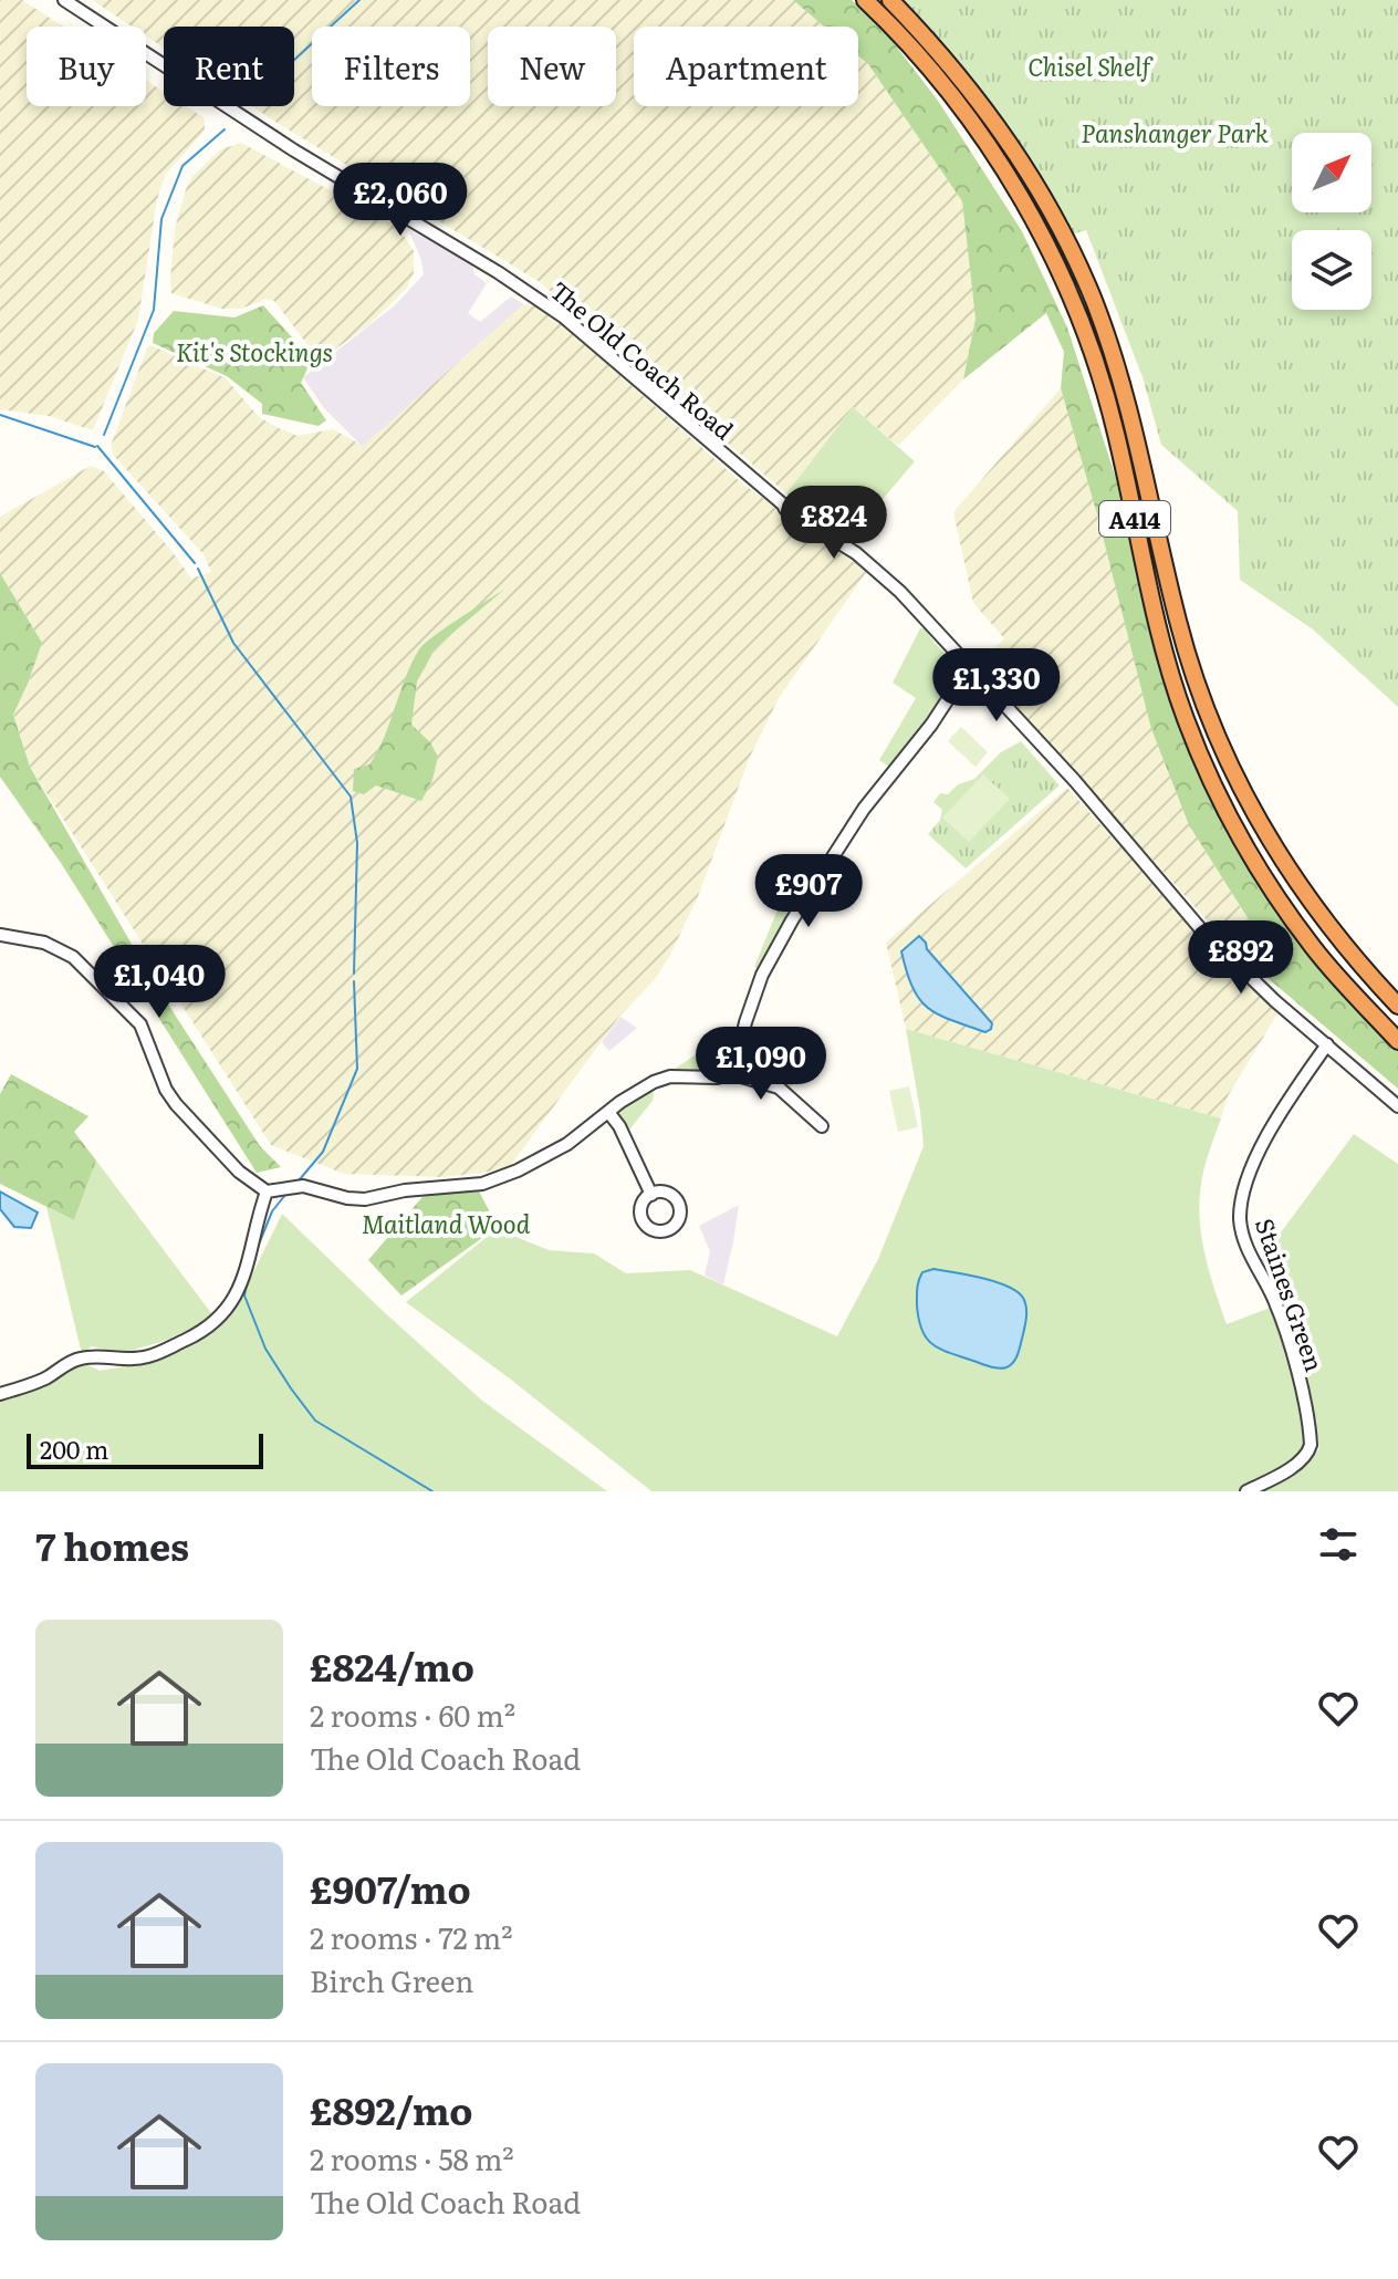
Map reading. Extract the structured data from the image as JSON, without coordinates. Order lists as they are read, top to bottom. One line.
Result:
{"streets":{"highway":["A414"],"street":["The Old Coach Road","Staines Green"]},"crossings":[["The Old Coach Road","Staines Green"]],"parks":["Chisel Shelf","Panshanger Park","Kit's Stockings","Maitland Wood"],"scale_bar":"200 m","north":"top right","page":{"chip":["Buy","Rent","Filters","New","Apartment"],"price":["£2,060","£824","£1,330","£907","£892","£1,040","£1,090"],"scale":"200 m","heading":"7 homes","list":[{"name":"£824/mo","note":"2 rooms · 60 m² · The Old Coach Road"},{"name":"£907/mo","note":"2 rooms · 72 m² · Birch Green"},{"name":"£892/mo","note":"2 rooms · 58 m² · The Old Coach Road"}]}}
